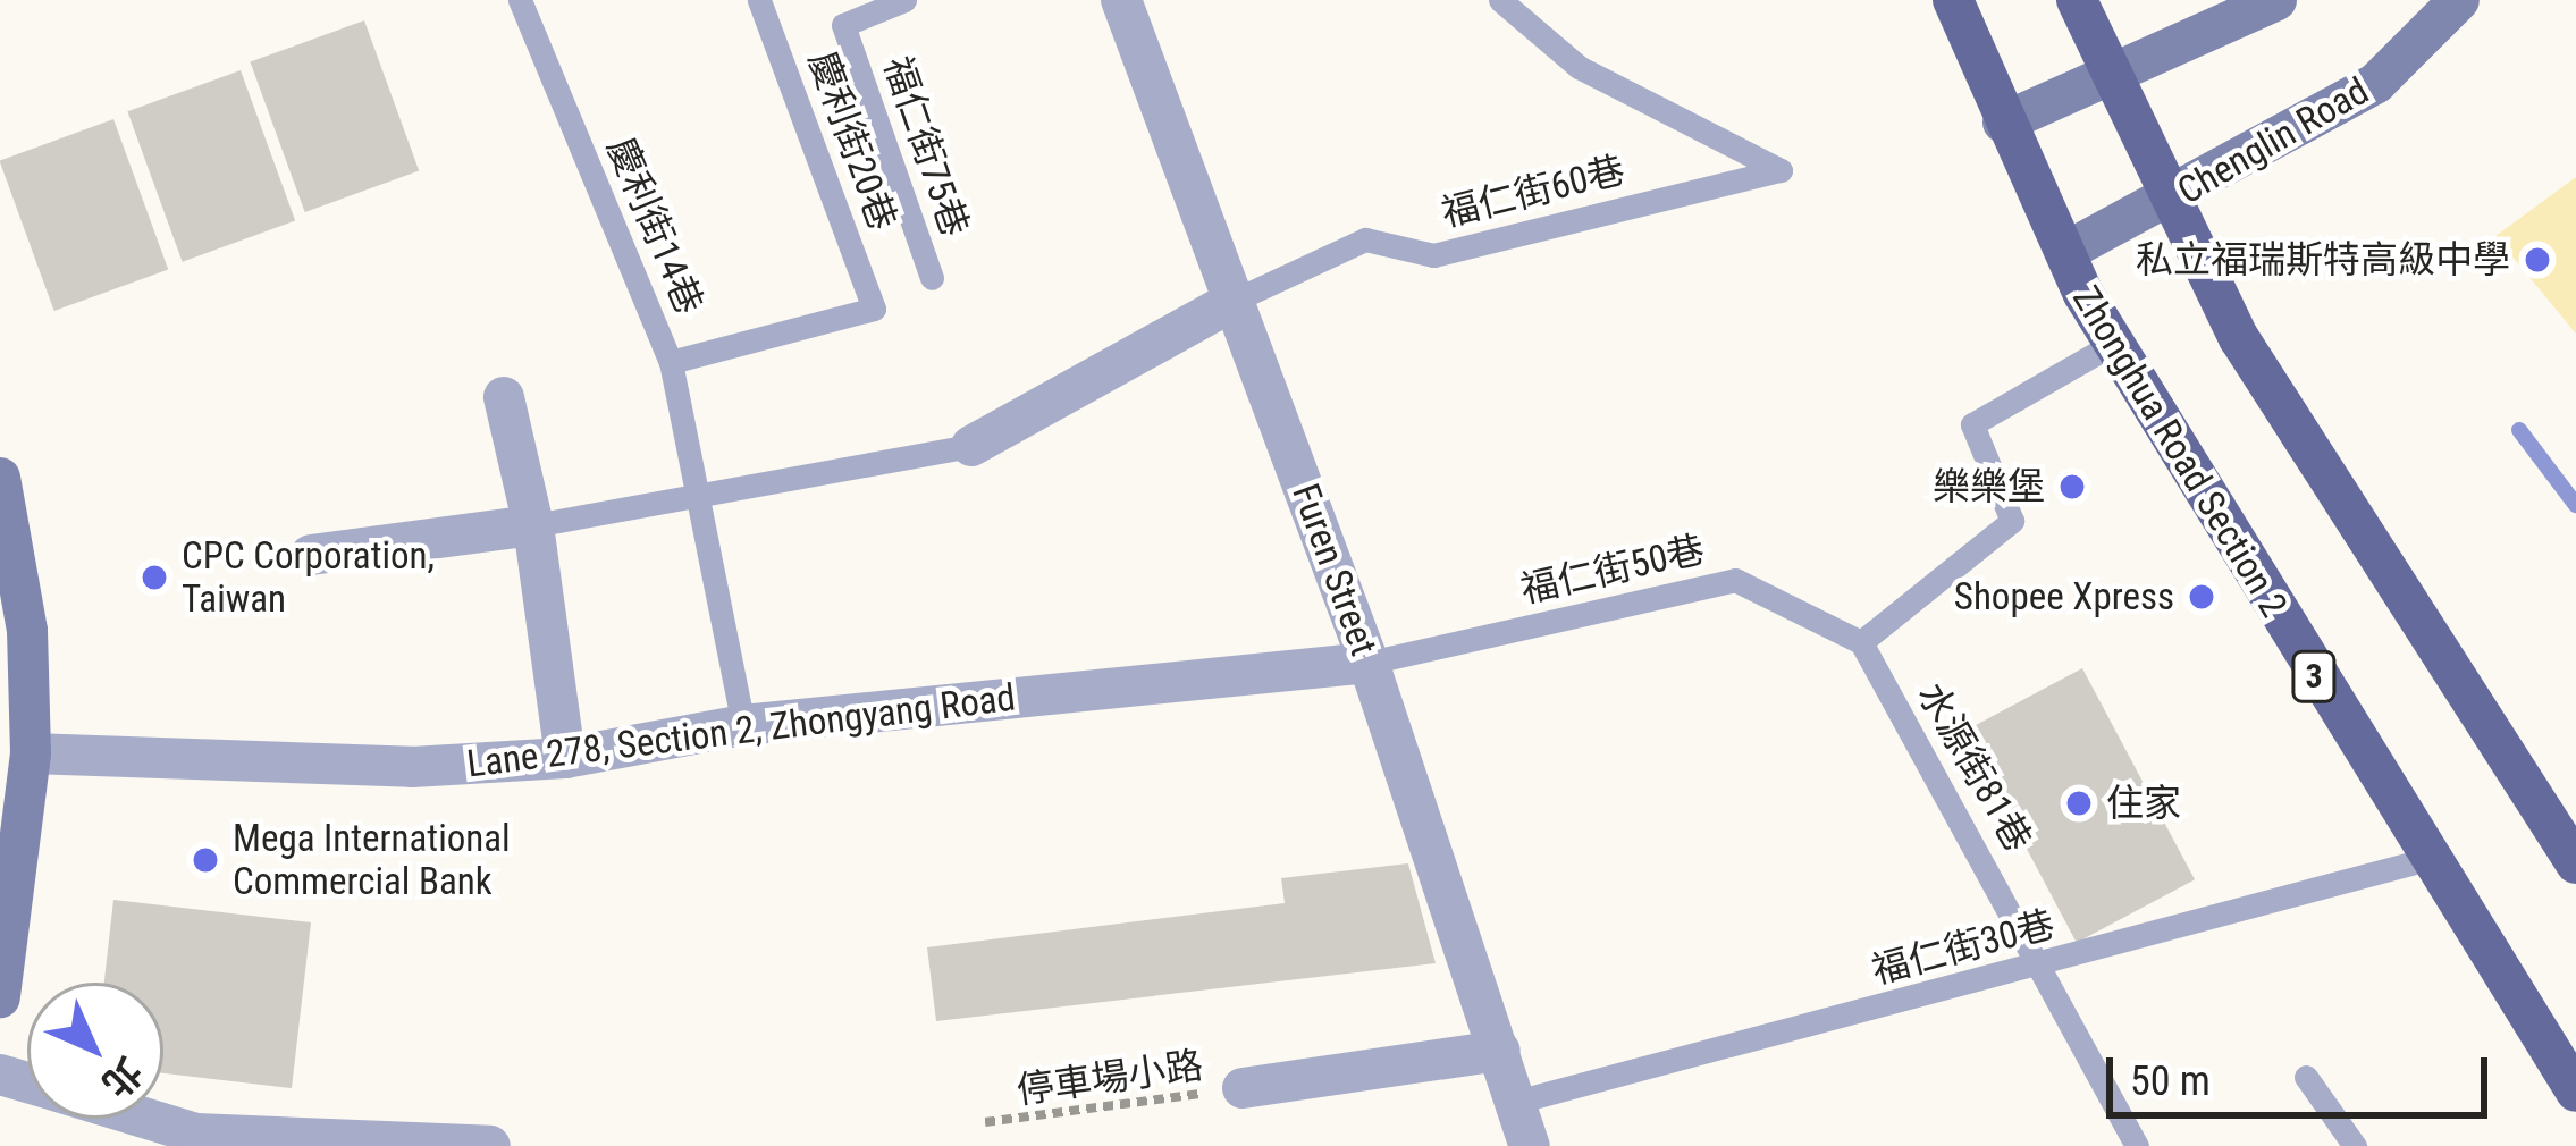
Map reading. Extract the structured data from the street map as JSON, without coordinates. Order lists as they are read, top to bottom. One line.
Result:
{"streets":{"main road":["Zhonghua Road Section 2","3"],"street":["Chenglin Road","Furen Street","Lane 278, Section 2, Zhongyang Road"],"lane":["慶利街20巷","福仁街75巷","福仁街60巷","慶利街14巷","福仁街50巷","水源街81巷","福仁街30巷"],"path":["停車場小路"]},"crossings":[["慶利街20巷","慶利街14巷"],["Chenglin Road","Zhonghua Road Section 2"],["福仁街60巷","Furen Street"],["Zhonghua Road Section 2","福仁街30巷"],["Furen Street","福仁街50巷"],["Furen Street","Lane 278, Section 2, Zhongyang Road"],["Furen Street","福仁街30巷"],["福仁街50巷","Lane 278, Section 2, Zhongyang Road"],["福仁街50巷","水源街81巷"],["水源街81巷","福仁街30巷"]],"places":["私立福瑞斯特高級中學","樂樂堡","CPC Corporation, Taiwan","Shopee Xpress","住家","Mega International Commercial Bank"],"scale_bar":"50 m","north":"bottom right"}
